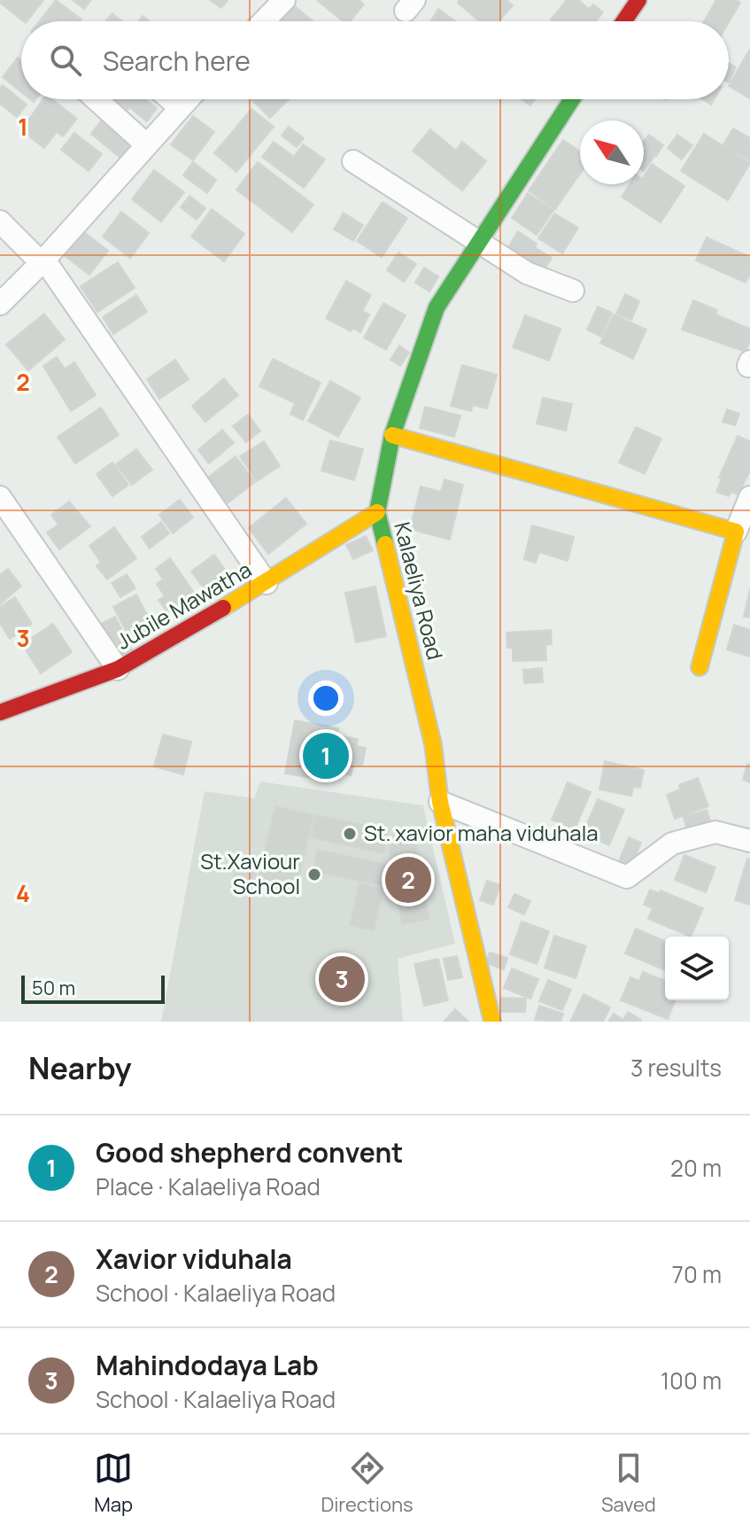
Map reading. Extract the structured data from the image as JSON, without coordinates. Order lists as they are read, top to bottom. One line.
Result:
{"streets":{"street":["Kalaeliya Road","Jubile Mawatha"]},"crossings":[["Kalaeliya Road","Jubile Mawatha"]],"places":["St. xavior maha viduhala","St.Xaviour School"],"scale_bar":"50 m","north":"top left","page":{"search":"Search here","pins":["1","2","3"],"scale":"50 m","heading":["Nearby","3 results"],"list":[{"mark":"1","name":"Good shepherd convent","note":"Place · Kalaeliya Road","value":"20 m"},{"mark":"2","name":"Xavior viduhala","note":"School · Kalaeliya Road","value":"70 m"},{"mark":"3","name":"Mahindodaya Lab","note":"School · Kalaeliya Road","value":"100 m"}],"nav":["Map","Directions","Saved"]},"grid":{"rows":["1","2","3","4"]}}
